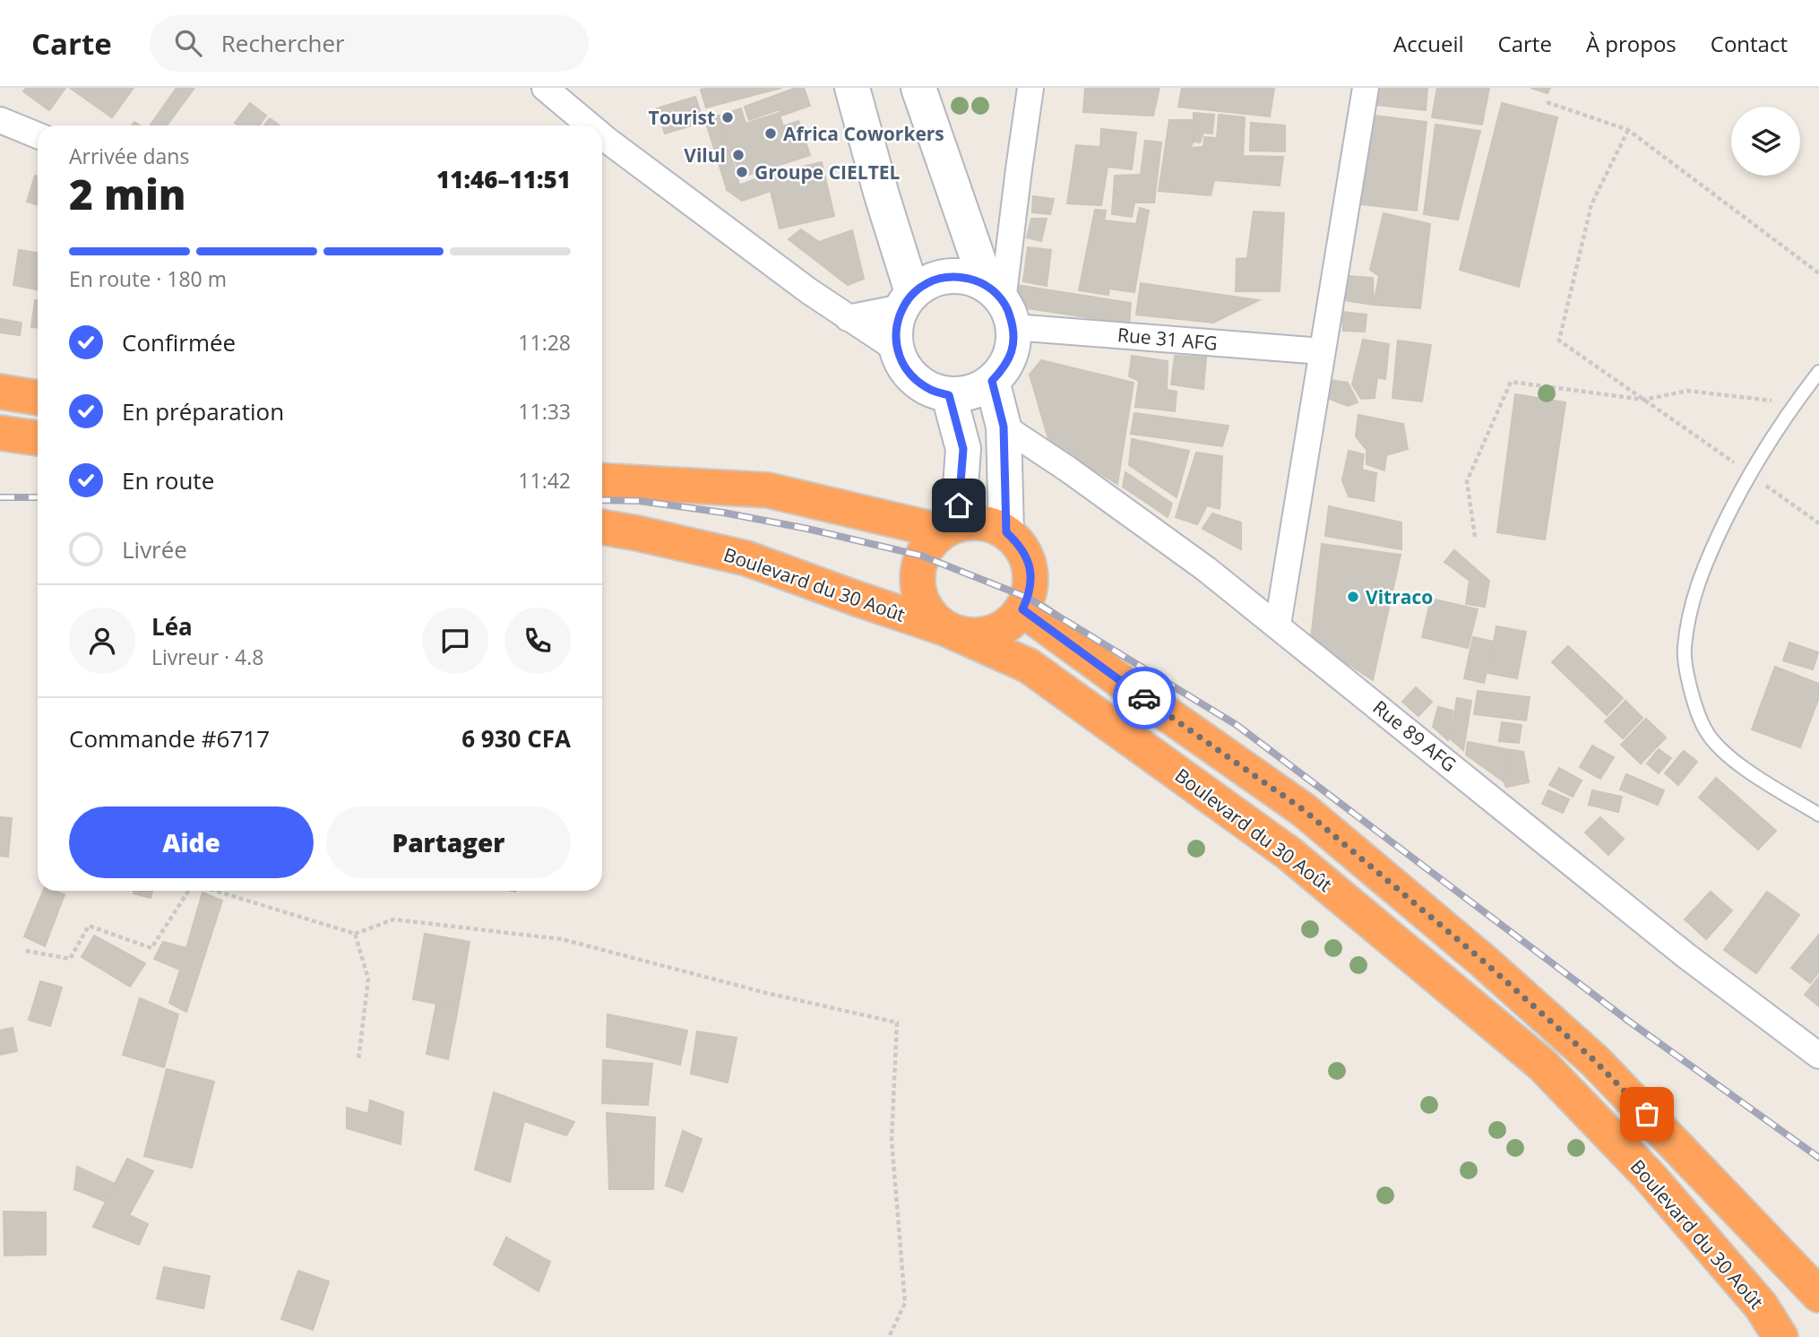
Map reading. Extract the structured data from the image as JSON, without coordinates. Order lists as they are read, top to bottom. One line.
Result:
{"streets":{"highway":["Boulevard du 30 Août"],"street":["Rue 31 AFG","Rue 89 AFG"]},"places":["Tourist","Africa Coworkers","Vilul","Groupe CIELTEL","Vitraco"],"page":{"header":"Carte","search":"Rechercher","nav":["Accueil","Carte","À propos","Contact"],"heading":["2 min","Arrivée dans","11:46–11:51"],"panel":["Léa","Livreur · 4.8","Commande #6717","6 930 CFA"],"bar":"En route · 180 m","list":[["Confirmée","11:28"],["En préparation","11:33"],["En route","11:42"],"Livrée"],"buttons":["Aide","Partager"]}}
